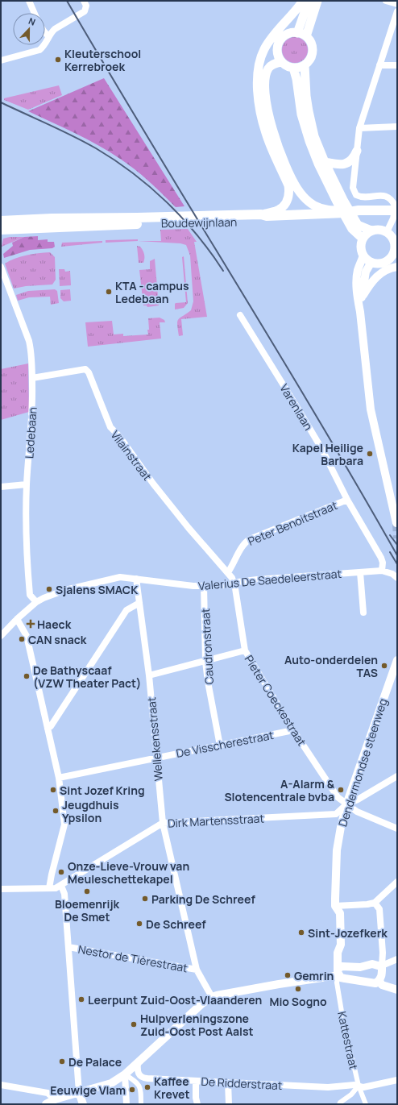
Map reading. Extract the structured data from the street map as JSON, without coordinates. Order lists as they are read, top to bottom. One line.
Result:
{"streets":{"main road":["Boudewijnlaan"],"street":["Varenlaan","Ledebaan","Vilainstraat","Peter Benoitstraat","Valerius De Saedeleerstraat","Caudronstraat","Pieter Coeckestraat","Wellekensstraat","De Visscherestraat","Dendermondse steenweg","Dirk Martensstraat","Nestor de Tièrestraat","Kattestraat","De Ridderstraat"]},"crossings":[["Varenlaan","Peter Benoitstraat"],["Varenlaan","Valerius De Saedeleerstraat"],["Ledebaan","Vilainstraat"],["Ledebaan","Valerius De Saedeleerstraat"],["Vilainstraat","Peter Benoitstraat"],["Valerius De Saedeleerstraat","Caudronstraat"],["Valerius De Saedeleerstraat","Pieter Coeckestraat"],["Valerius De Saedeleerstraat","Wellekensstraat"],["Caudronstraat","De Visscherestraat"],["Pieter Coeckestraat","De Visscherestraat"],["Pieter Coeckestraat","Dendermondse steenweg"],["Pieter Coeckestraat","Dirk Martensstraat"],["Wellekensstraat","De Visscherestraat"],["Wellekensstraat","Dirk Martensstraat"],["Wellekensstraat","Nestor de Tièrestraat"],["Dendermondse steenweg","Dirk Martensstraat"],["Dendermondse steenweg","Kattestraat"],["Kattestraat","De Ridderstraat"]],"places":{"other":["Kleuterschool Kerrebroek","KTA - campus Ledebaan","Kapel Heilige Barbara","Sjalens SMACK","CAN snack","Auto-onderdelen TAS","De Bathyscaaf (VZW Theater Pact)","Sint Jozef Kring","A-Alarm & Slotencentrale bvba","Jeugdhuis Ypsilon","Onze-Lieve-Vrouw van Meuleschettekapel","Bloemenrijk De Smet","Parking De Schreef","De Schreef","Sint-Jozefkerk","Gemrin","Mio Sogno","Leerpunt Zuid-Oost-Vlaanderen","Hulpverleningszone Zuid-Oost Post Aalst","De Palace","Kaffee Krevet","Eeuwige Vlam"],"health":["Haeck"]},"north":"top"}
